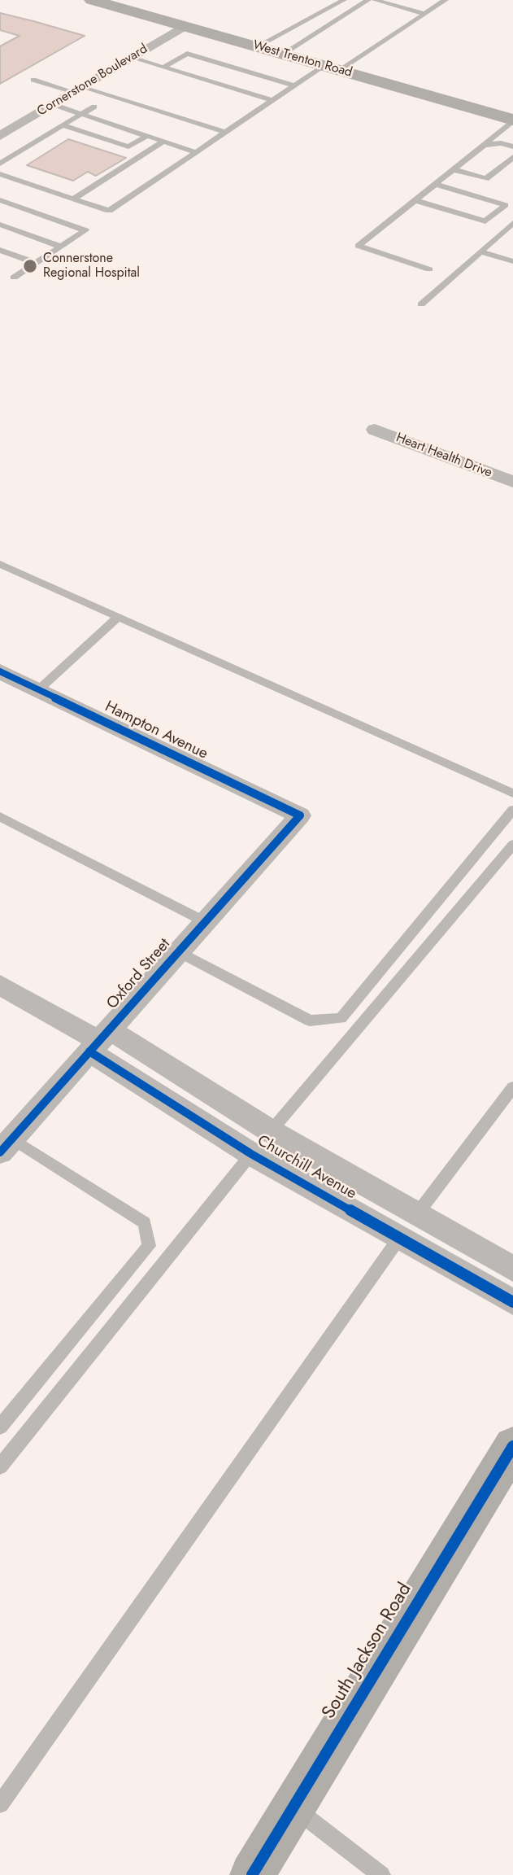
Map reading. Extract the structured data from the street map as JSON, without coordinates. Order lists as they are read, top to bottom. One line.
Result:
{"streets":{"main road":["West Trenton Road","South Jackson Road"],"street":["Cornerstone Boulevard","Heart Health Drive","Hampton Avenue","Oxford Street","Churchill Avenue"]},"crossings":[["West Trenton Road","Cornerstone Boulevard"],["Hampton Avenue","Oxford Street"],["Oxford Street","Churchill Avenue"]],"places":["Connerstone Regional Hospital"]}
